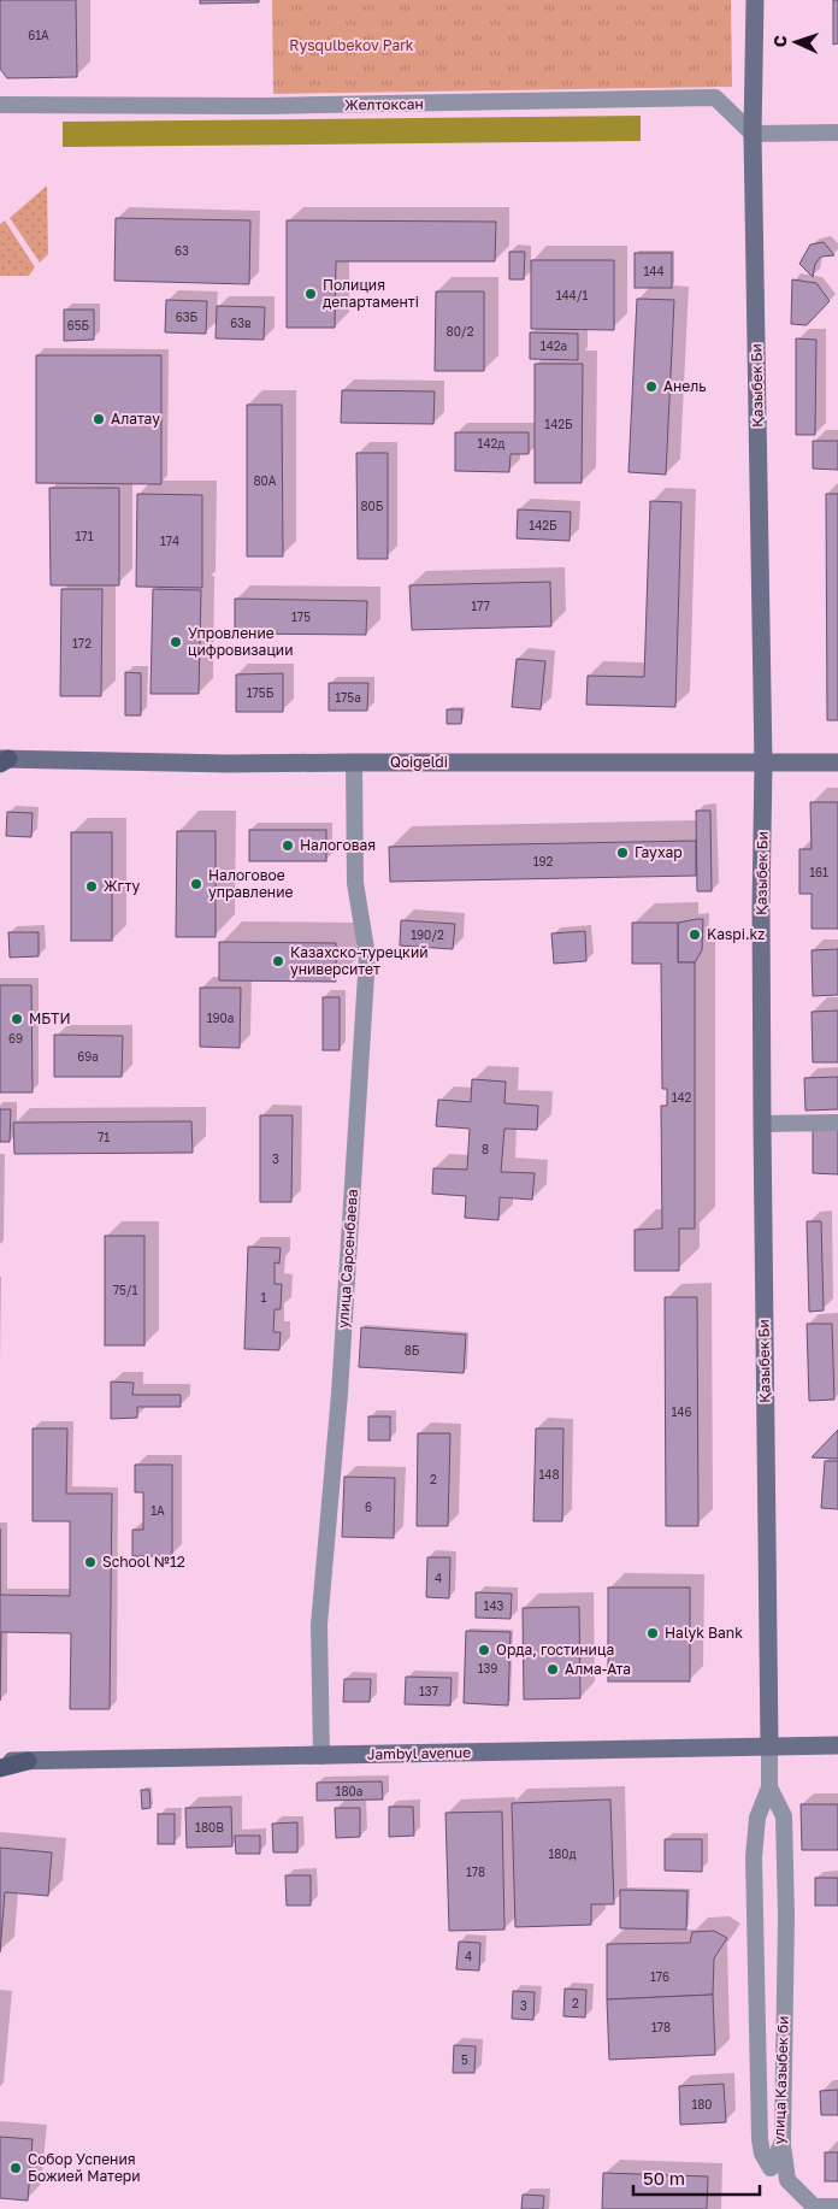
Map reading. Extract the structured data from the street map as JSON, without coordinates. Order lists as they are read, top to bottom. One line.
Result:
{"streets":{"street":["Желтоксан","Қазыбек Би","Qoigeldi","улица Сарсенбаева","Jambyl avenue","улица Казыбек би"]},"crossings":[["Желтоксан","Қазыбек Би"],["Қазыбек Би","Qoigeldi"],["Қазыбек Би","Jambyl avenue"],["Қазыбек Би","улица Казыбек би"],["Qoigeldi","улица Сарсенбаева"],["улица Сарсенбаева","Jambyl avenue"],["Jambyl avenue","улица Казыбек би"]],"parks":["Rysqulbekov Park"],"places":["Полиция департаменті","Анель","Алатау","Упровление цифровизации","Налоговая","Гаухар","Налоговое управление","Жгту","Kaspi.kz","Казахско-турецкий университет","МБТИ","School №12","Halyk Bank","Орда, гостиница","Алма-Ата","Собор Успения Божией Матери"],"house_numbers":["61А","63","144","144/1","63Б","63в","65Б","80/2","142а","142Б","142д","80А","80Б","142Б","171","174","177","175","172","175Б","175а","192","161","190/2","190а","69","69а","142","71","8","3","75/1","1","8Б","146","148","2","6","1А","4","143","139","137","180а","180В","180д","178","4","176","2","3","178","5","180"],"scale_bar":"50 m","north":"left"}
